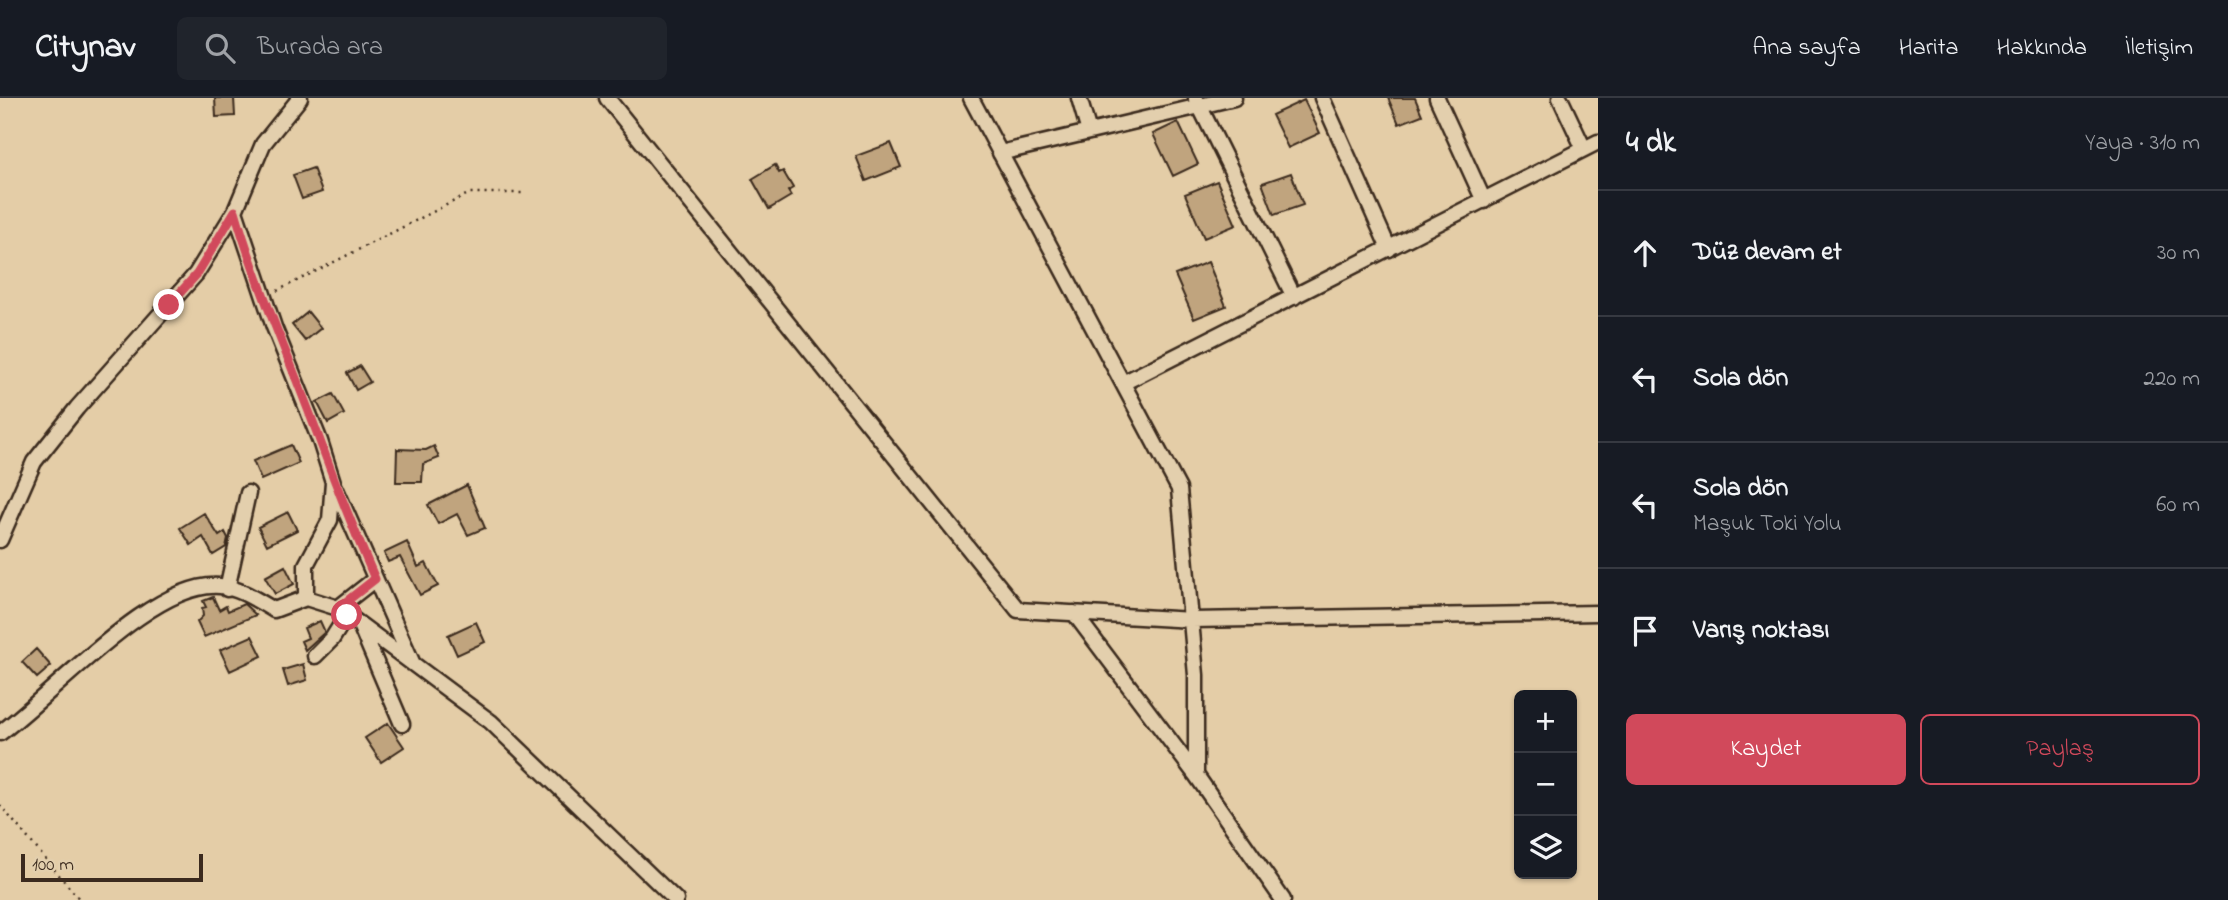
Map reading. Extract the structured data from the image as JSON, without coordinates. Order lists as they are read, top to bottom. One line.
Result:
{"scale_bar":"100 m","page":{"header":"Citynav","search":"Burada ara","nav":["Ana sayfa","Harita","Hakkında","İletişim"],"heading":["4 dk","Yaya · 310 m"],"list":[["Düz devam et","30 m"],["Sola dön","220 m"],["Sola dön","Maşuk Toki Yolu","60 m"],"Varış noktası"],"map_buttons":["+","−"],"buttons":["Kaydet","Paylaş"],"scale":"100 m"}}
